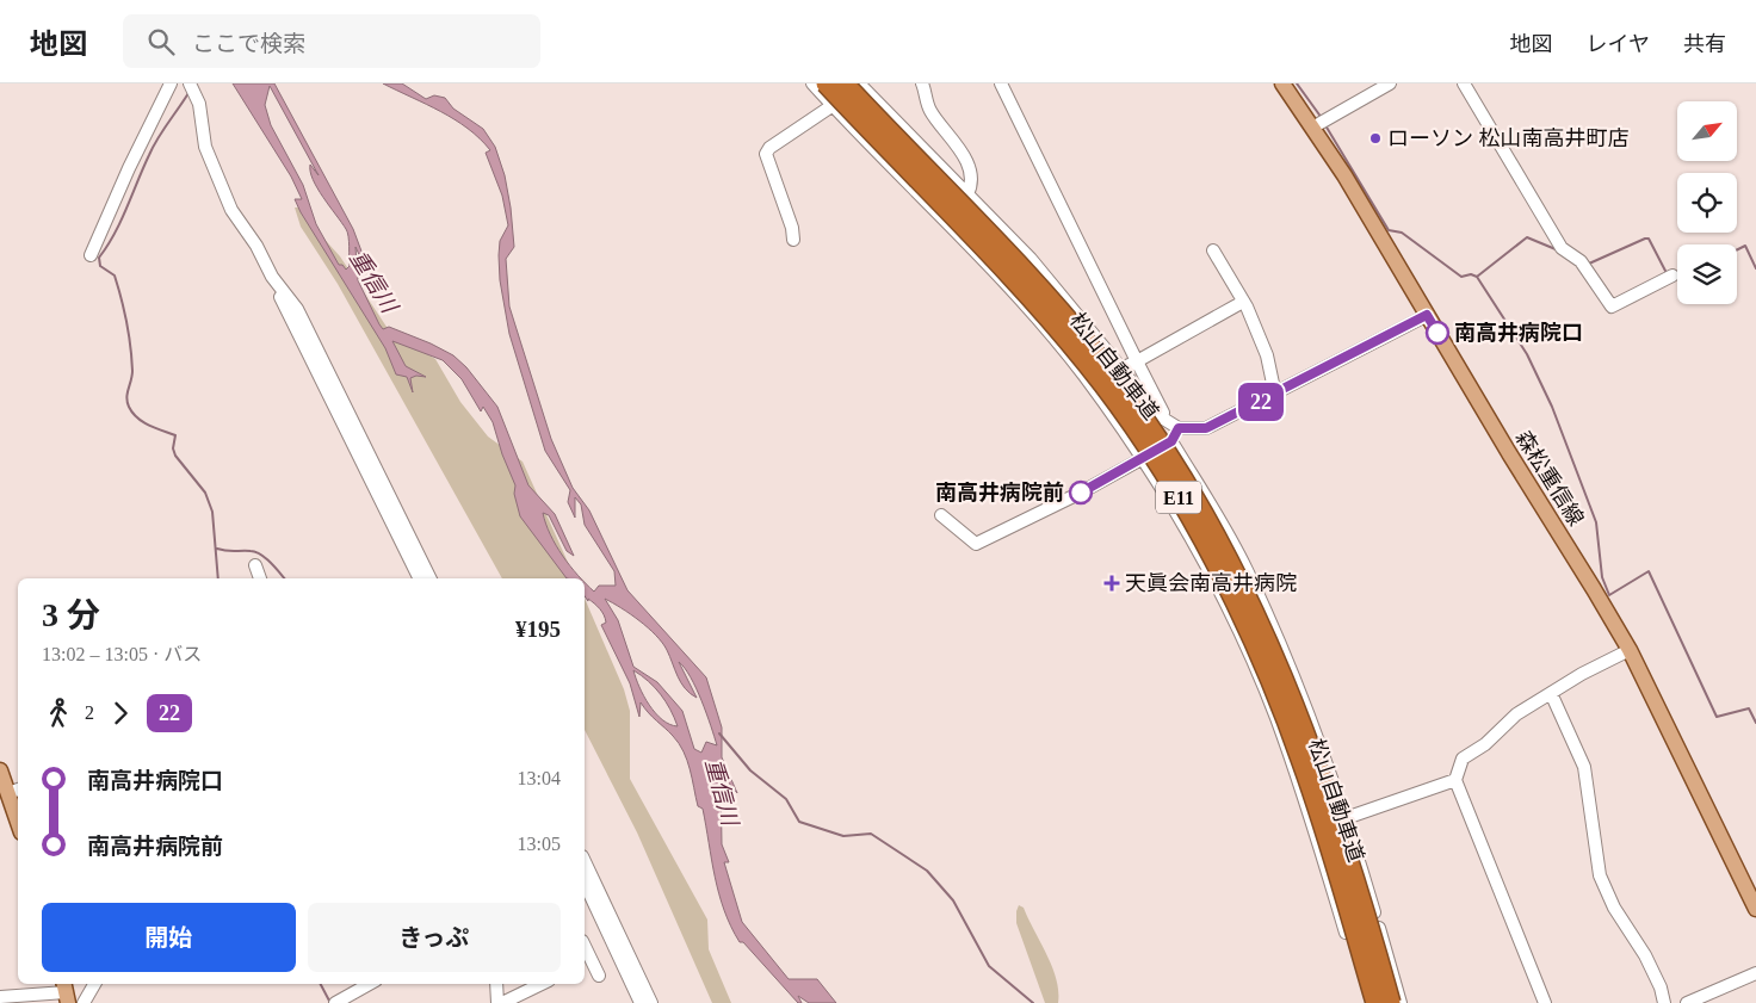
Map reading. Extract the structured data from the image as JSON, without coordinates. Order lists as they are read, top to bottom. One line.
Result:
{"streets":{"highway":["松山自動車道","E11"],"main road":["森松重信線"]},"water":["重信川"],"places":{"other":["ローソン 松山南高井町店","南高井病院口","南高井病院前"],"health":["天眞会南高井病院"]},"lines":["bus line 22"],"north":"top right","page":{"header":"地図","search":"ここで検索","nav":["地図","レイヤ","共有"],"on_map":"22","heading":["3 分","13:02 – 13:05 · バス","¥195"],"legs":["2","22"],"list":[{"name":"南高井病院口","value":"13:04"},{"name":"南高井病院前","value":"13:05"}],"buttons":["開始","きっぷ"]}}
